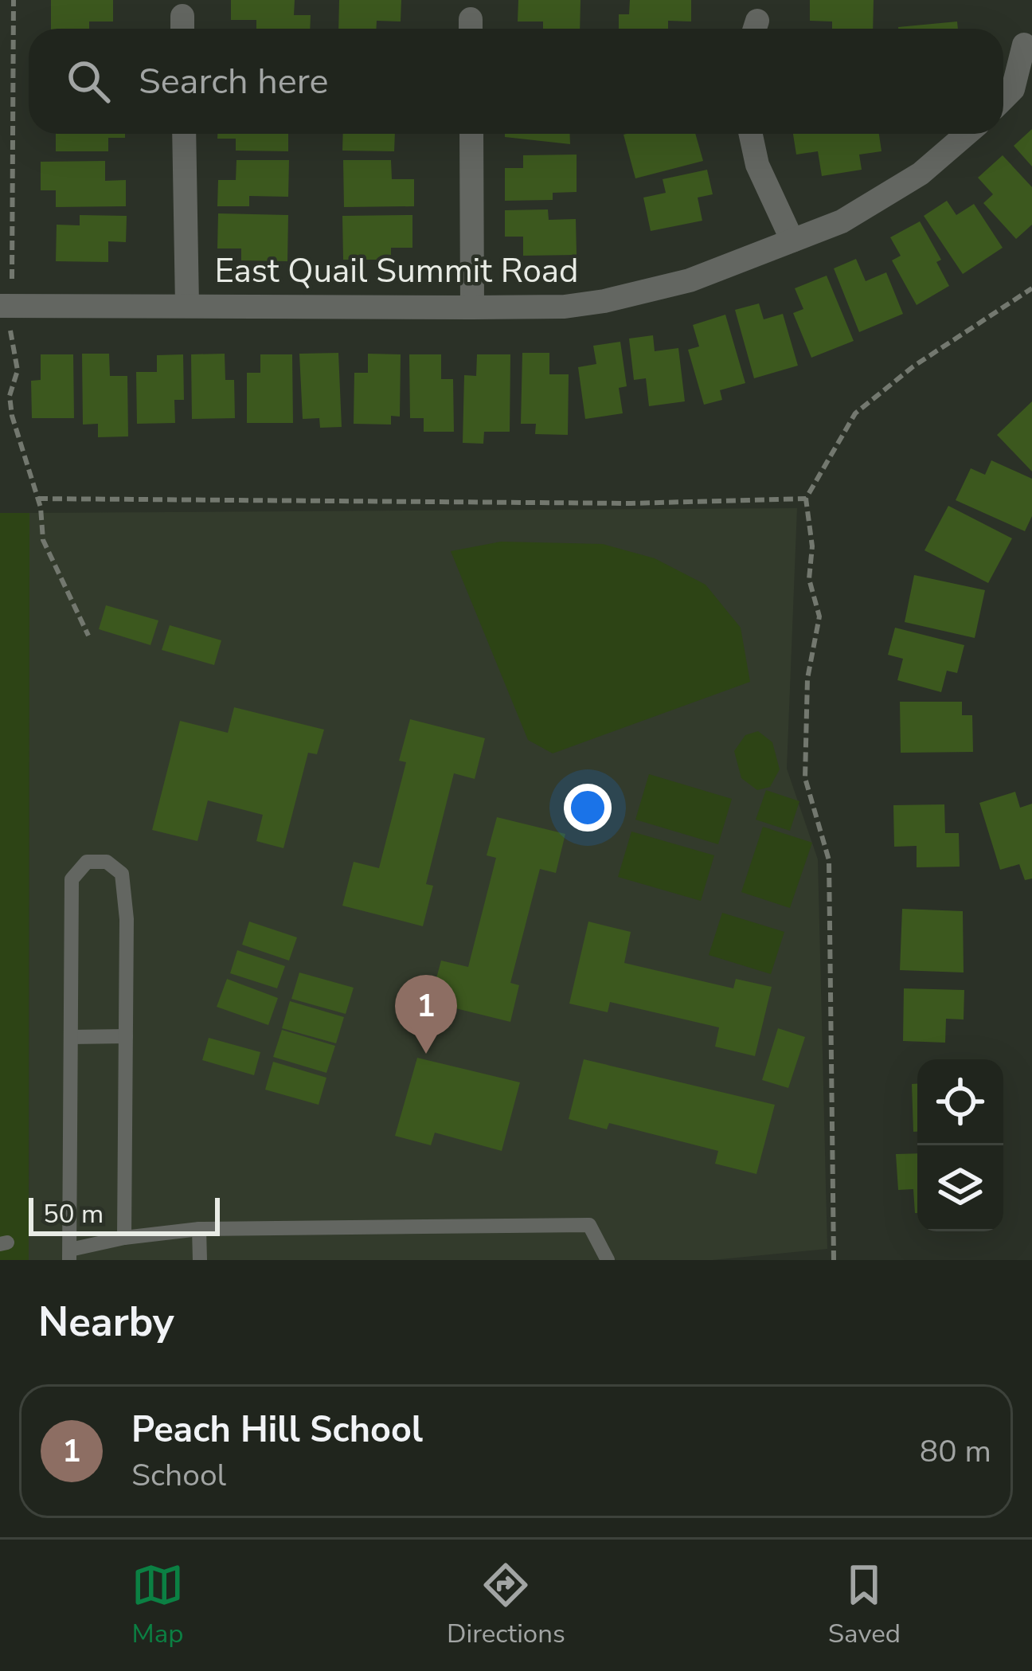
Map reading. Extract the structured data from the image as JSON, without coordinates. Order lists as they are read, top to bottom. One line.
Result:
{"streets":{"street":["East Quail Summit Road"]},"scale_bar":"50 m","page":{"search":"Search here","pins":"1","scale":"50 m","heading":"Nearby","list":[{"mark":"1","name":"Peach Hill School","note":"School","value":"80 m"}],"nav":["Map","Directions","Saved"]}}
